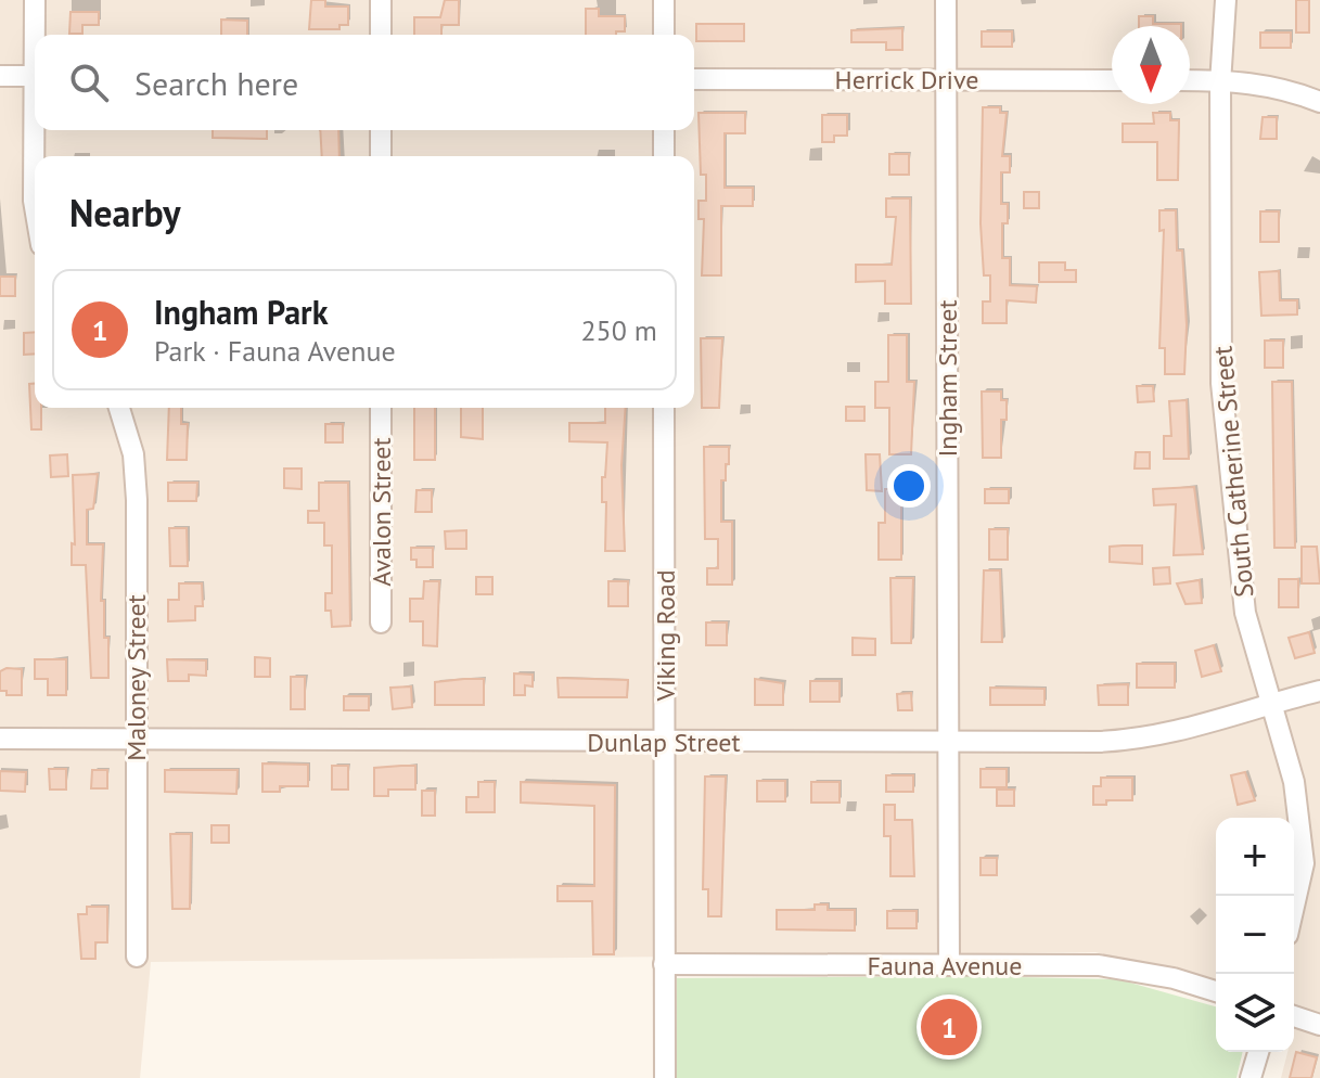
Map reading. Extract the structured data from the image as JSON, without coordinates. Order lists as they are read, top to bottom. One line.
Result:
{"streets":{"street":["Herrick Drive","Ingham Street","South Catherine Street","Avalon Street","Viking Road","Maloney Street","Dunlap Street","Fauna Avenue"]},"crossings":[["Herrick Drive","Ingham Street"],["Ingham Street","Dunlap Street"],["Ingham Street","Fauna Avenue"],["South Catherine Street","Dunlap Street"],["Viking Road","Dunlap Street"],["Viking Road","Fauna Avenue"],["Maloney Street","Dunlap Street"]],"north":"bottom","page":{"search":"Search here","heading":"Nearby","list":[{"mark":"1","name":"Ingham Park","note":"Park · Fauna Avenue","value":"250 m"}],"map_buttons":["+","−"],"pins":"1"}}
